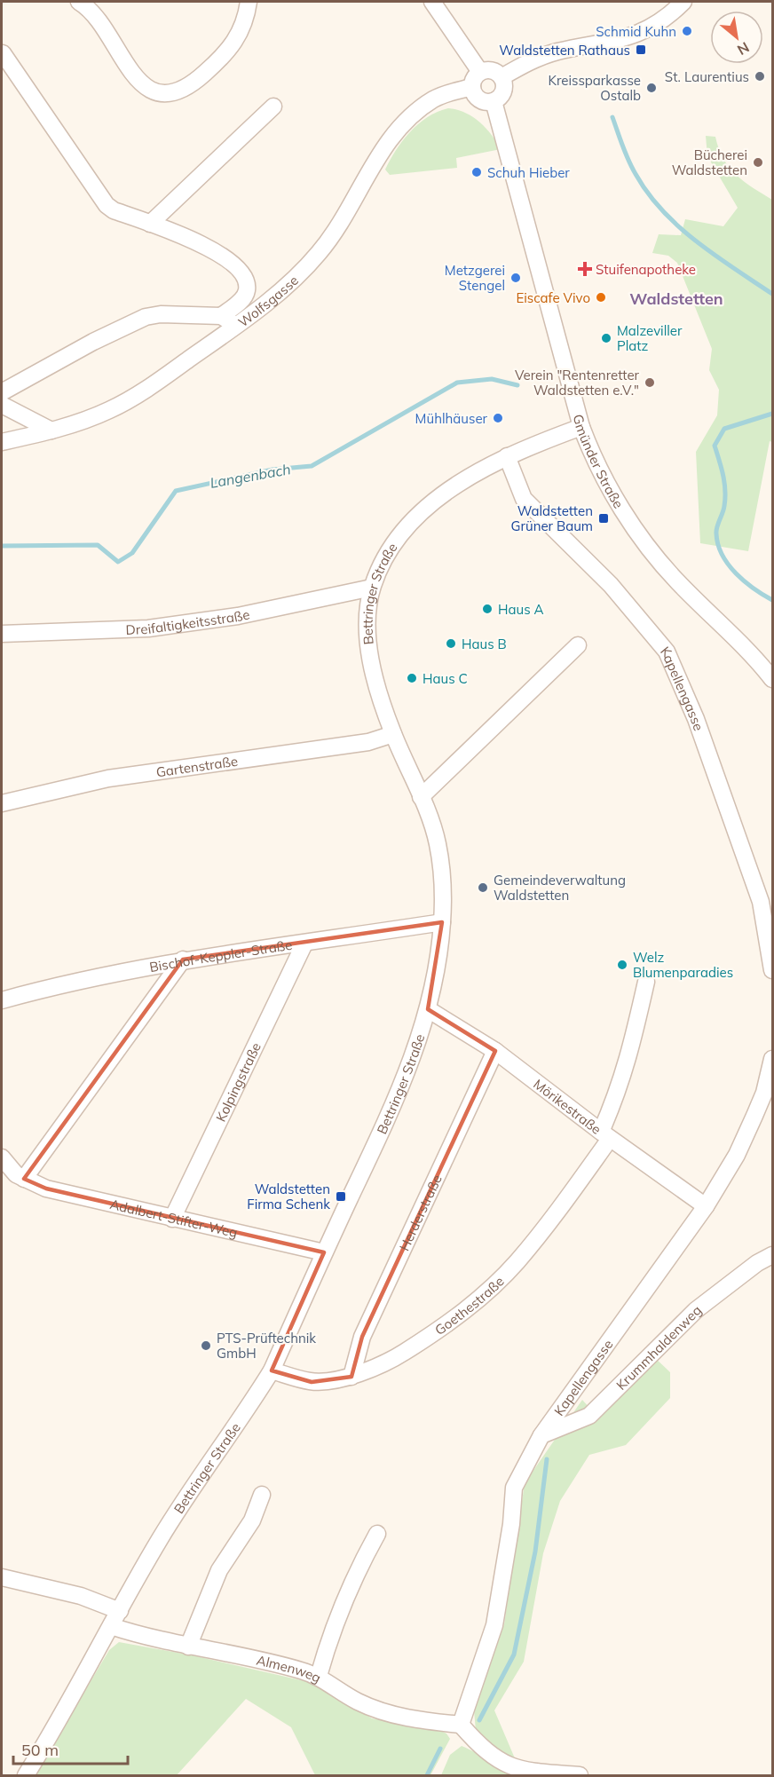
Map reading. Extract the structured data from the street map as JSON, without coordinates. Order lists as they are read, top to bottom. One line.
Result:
{"streets":{"street":["Wolfsgasse","Gmünder Straße","Bettringer Straße","Dreifaltigkeitsstraße","Kapellengasse","Gartenstraße","Bischof-Keppler-Straße","Kolpingstraße","Mörikestraße","Herderstraße","Adalbert-Stifter-Weg","Goethestraße","Krummhaldenweg","Almenweg"]},"crossings":[["Wolfsgasse","Gmünder Straße"],["Gmünder Straße","Bettringer Straße"],["Bettringer Straße","Dreifaltigkeitsstraße"],["Bettringer Straße","Kapellengasse"],["Bettringer Straße","Gartenstraße"],["Bettringer Straße","Bischof-Keppler-Straße"],["Bettringer Straße","Mörikestraße"],["Bettringer Straße","Adalbert-Stifter-Weg"],["Bettringer Straße","Goethestraße"],["Bettringer Straße","Almenweg"],["Kapellengasse","Mörikestraße"],["Kapellengasse","Krummhaldenweg"],["Kapellengasse","Almenweg"],["Bischof-Keppler-Straße","Kolpingstraße"],["Kolpingstraße","Adalbert-Stifter-Weg"],["Mörikestraße","Herderstraße"],["Mörikestraße","Goethestraße"],["Herderstraße","Goethestraße"]],"districts":["Waldstetten"],"water":["Langenbach"],"places":{"other":["Schmid Kuhn","St. Laurentius","Kreissparkasse Ostalb","Bücherei Waldstetten","Schuh Hieber","Metzgerei Stengel","Eiscafe Vivo","Malzeviller Platz","Verein \"Rentenretter Waldstetten e.V.\"","Mühlhäuser","Haus A","Haus B","Haus C","Gemeindeverwaltung Waldstetten","Welz Blumenparadies","PTS-Prüftechnik GmbH"],"transit":["Waldstetten Rathaus","Waldstetten Grüner Baum","Waldstetten Firma Schenk"],"health":["Stuifenapotheke"]},"scale_bar":"50 m","north":"bottom right"}
